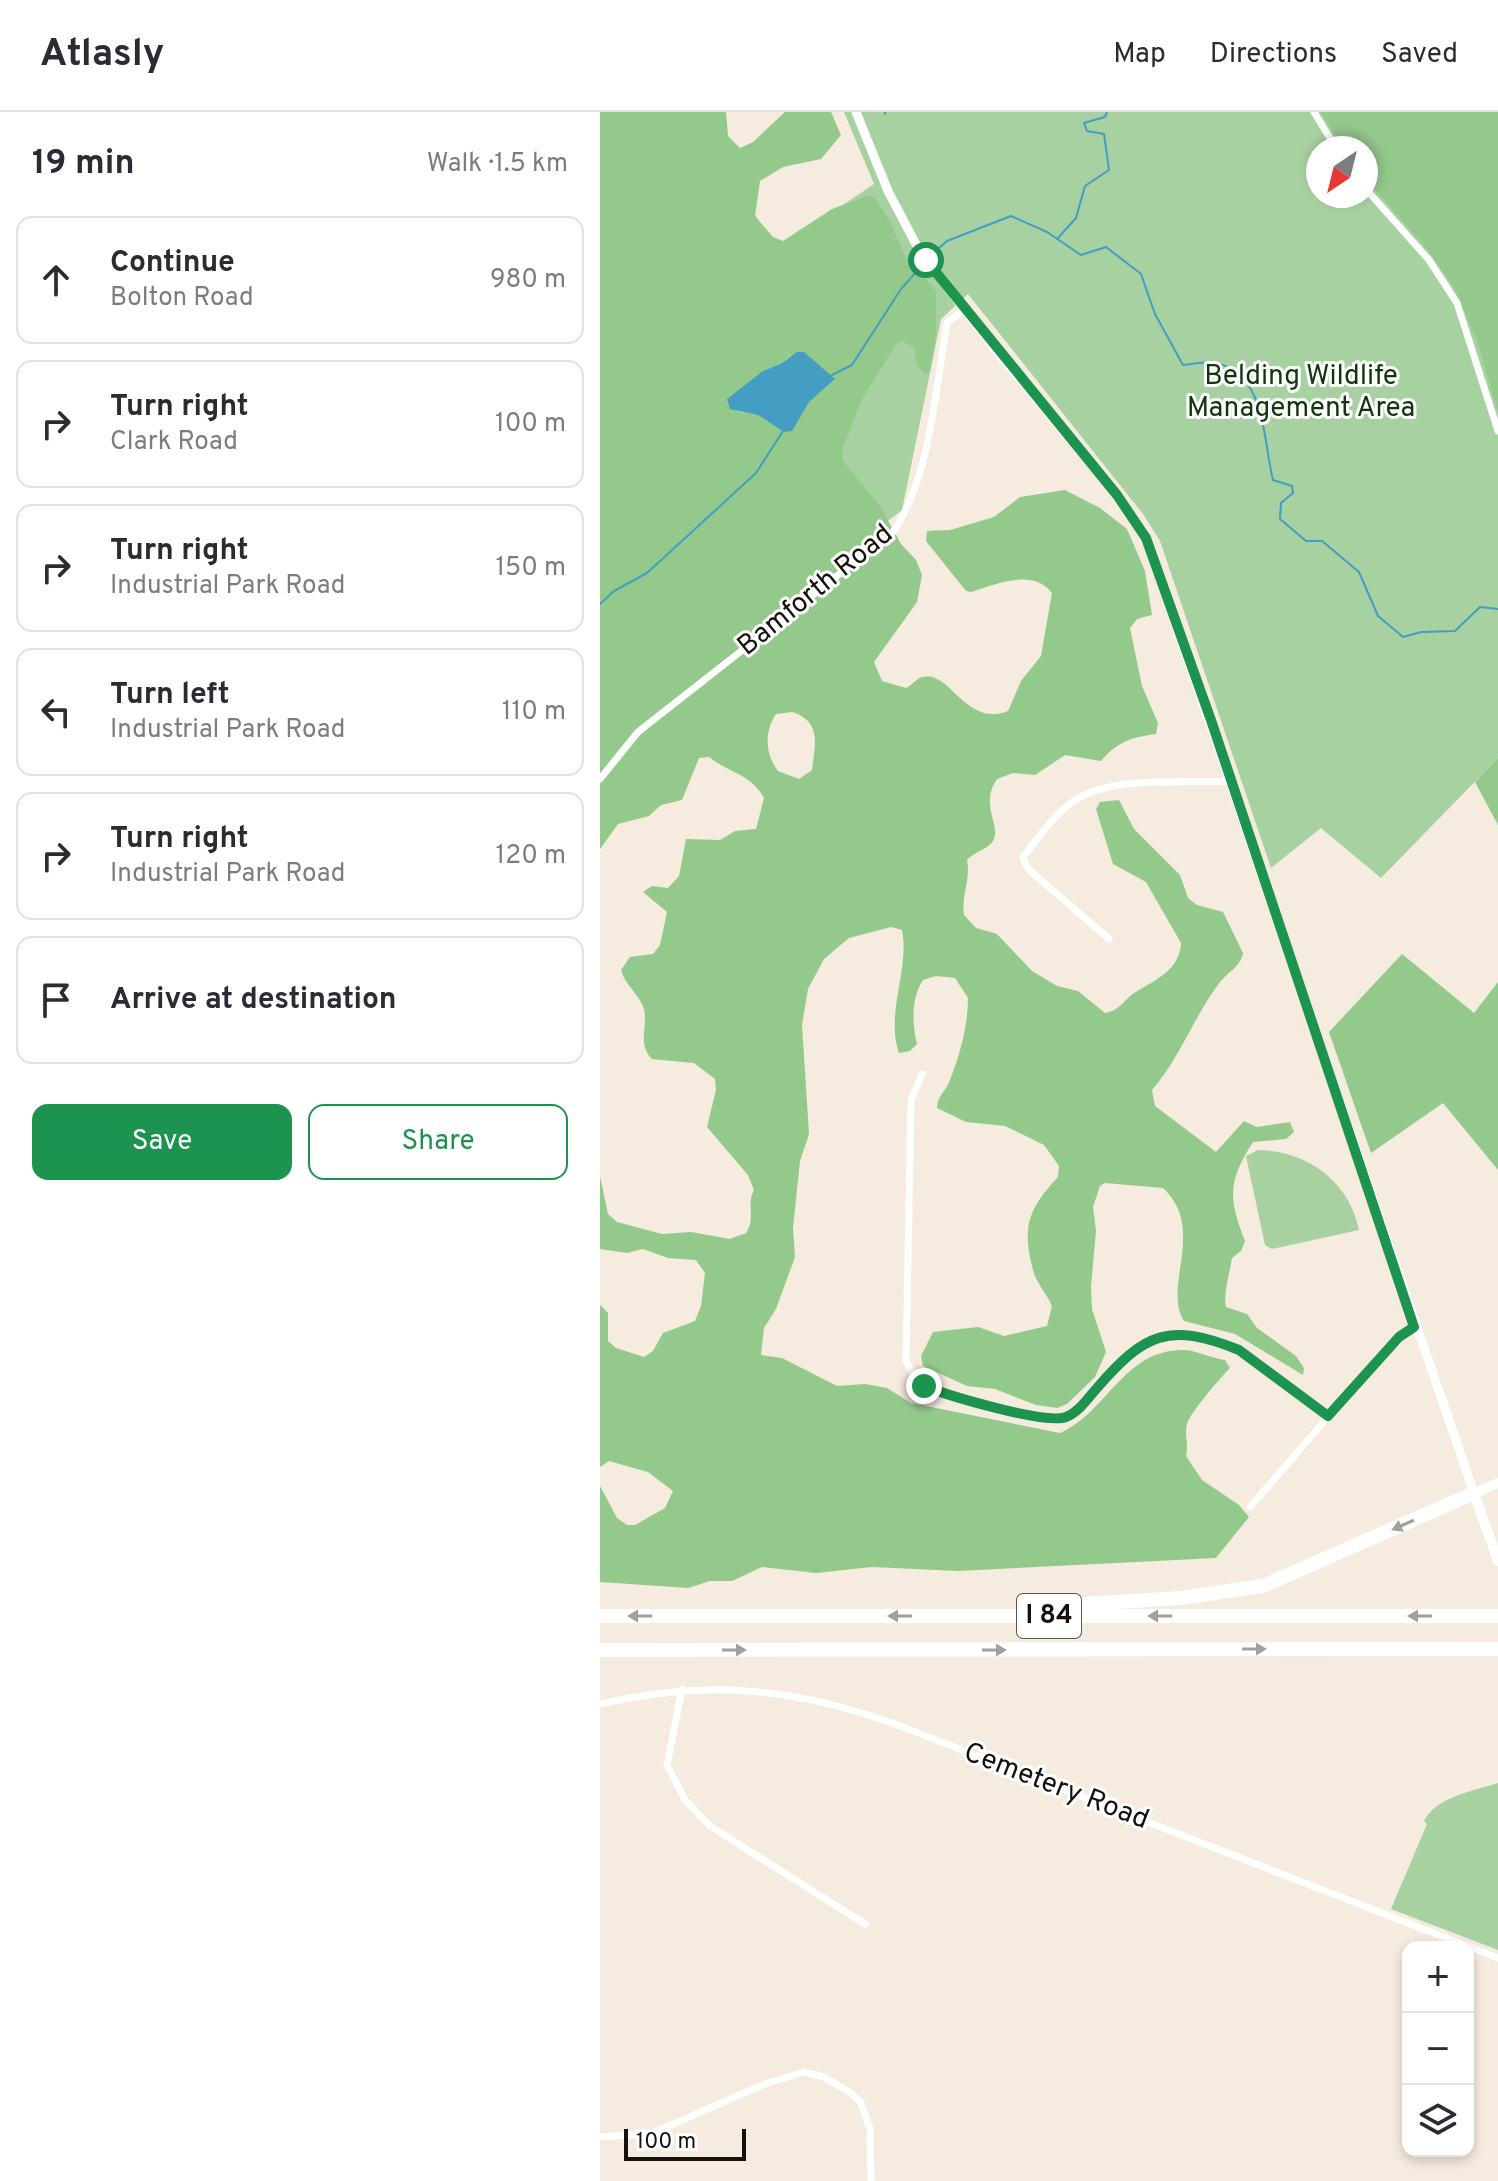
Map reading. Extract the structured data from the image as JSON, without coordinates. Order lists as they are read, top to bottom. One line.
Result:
{"streets":{"highway":["I 84"],"street":["Bamforth Road","Cemetery Road"]},"parks":["Belding Wildlife Management Area"],"scale_bar":"100 m","north":"bottom left","page":{"header":"Atlasly","nav":["Map","Directions","Saved"],"heading":["19 min","Walk · 1.5 km"],"list":[["Continue","Bolton Road","980 m"],["Turn right","Clark Road","100 m"],["Turn right","Industrial Park Road","150 m"],["Turn left","Industrial Park Road","110 m"],["Turn right","Industrial Park Road","120 m"],"Arrive at destination"],"buttons":["Save","Share"],"map_buttons":["+","−"],"scale":"100 m"}}
